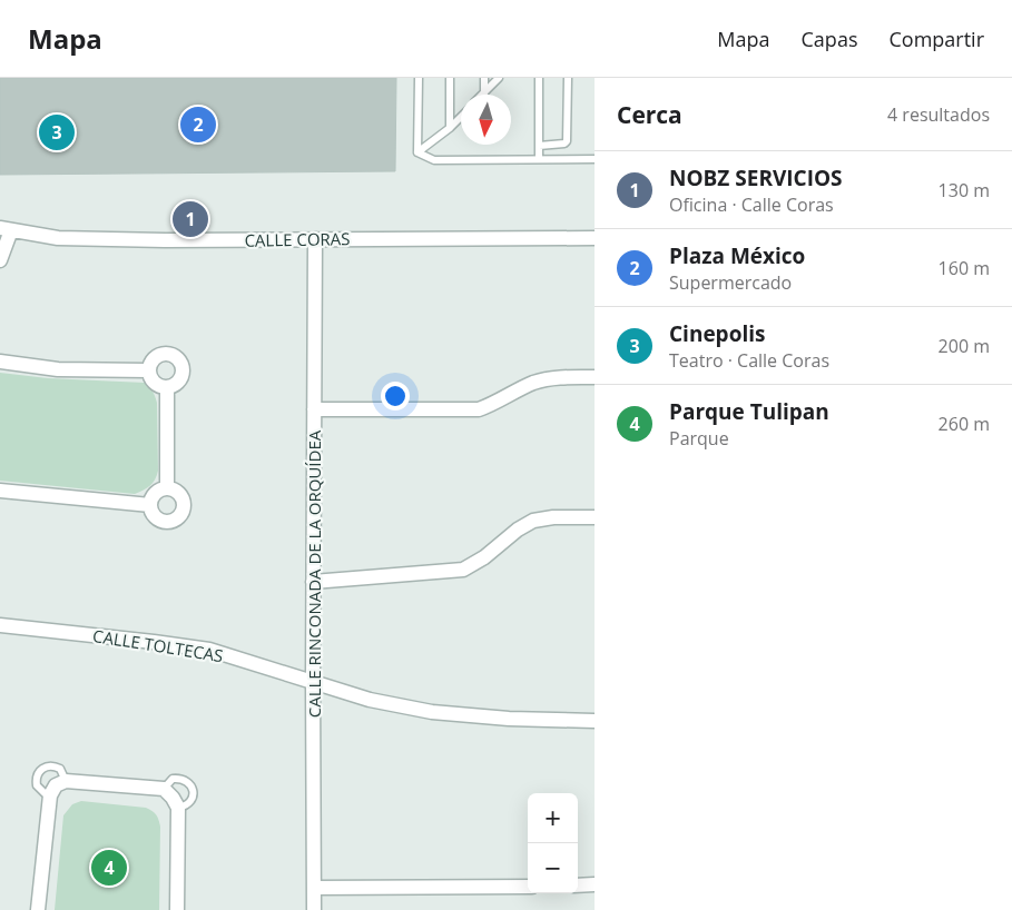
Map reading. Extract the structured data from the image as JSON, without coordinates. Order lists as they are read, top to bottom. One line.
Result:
{"streets":{"street":["CALLE CORAS","CALLE RINCONADA DE LA ORQUÍDEA","CALLE TOLTECAS"]},"crossings":[["CALLE CORAS","CALLE RINCONADA DE LA ORQUÍDEA"],["CALLE RINCONADA DE LA ORQUÍDEA","CALLE TOLTECAS"]],"north":"bottom","page":{"header":"Mapa","nav":["Mapa","Capas","Compartir"],"heading":["Cerca","4 resultados"],"pins":["2","3","1","4"],"list":[{"mark":"1","name":"NOBZ SERVICIOS","note":"Oficina · Calle Coras","value":"130 m"},{"mark":"2","name":"Plaza México","note":"Supermercado","value":"160 m"},{"mark":"3","name":"Cinepolis","note":"Teatro · Calle Coras","value":"200 m"},{"mark":"4","name":"Parque Tulipan","note":"Parque","value":"260 m"}],"map_buttons":["+","−"]}}
